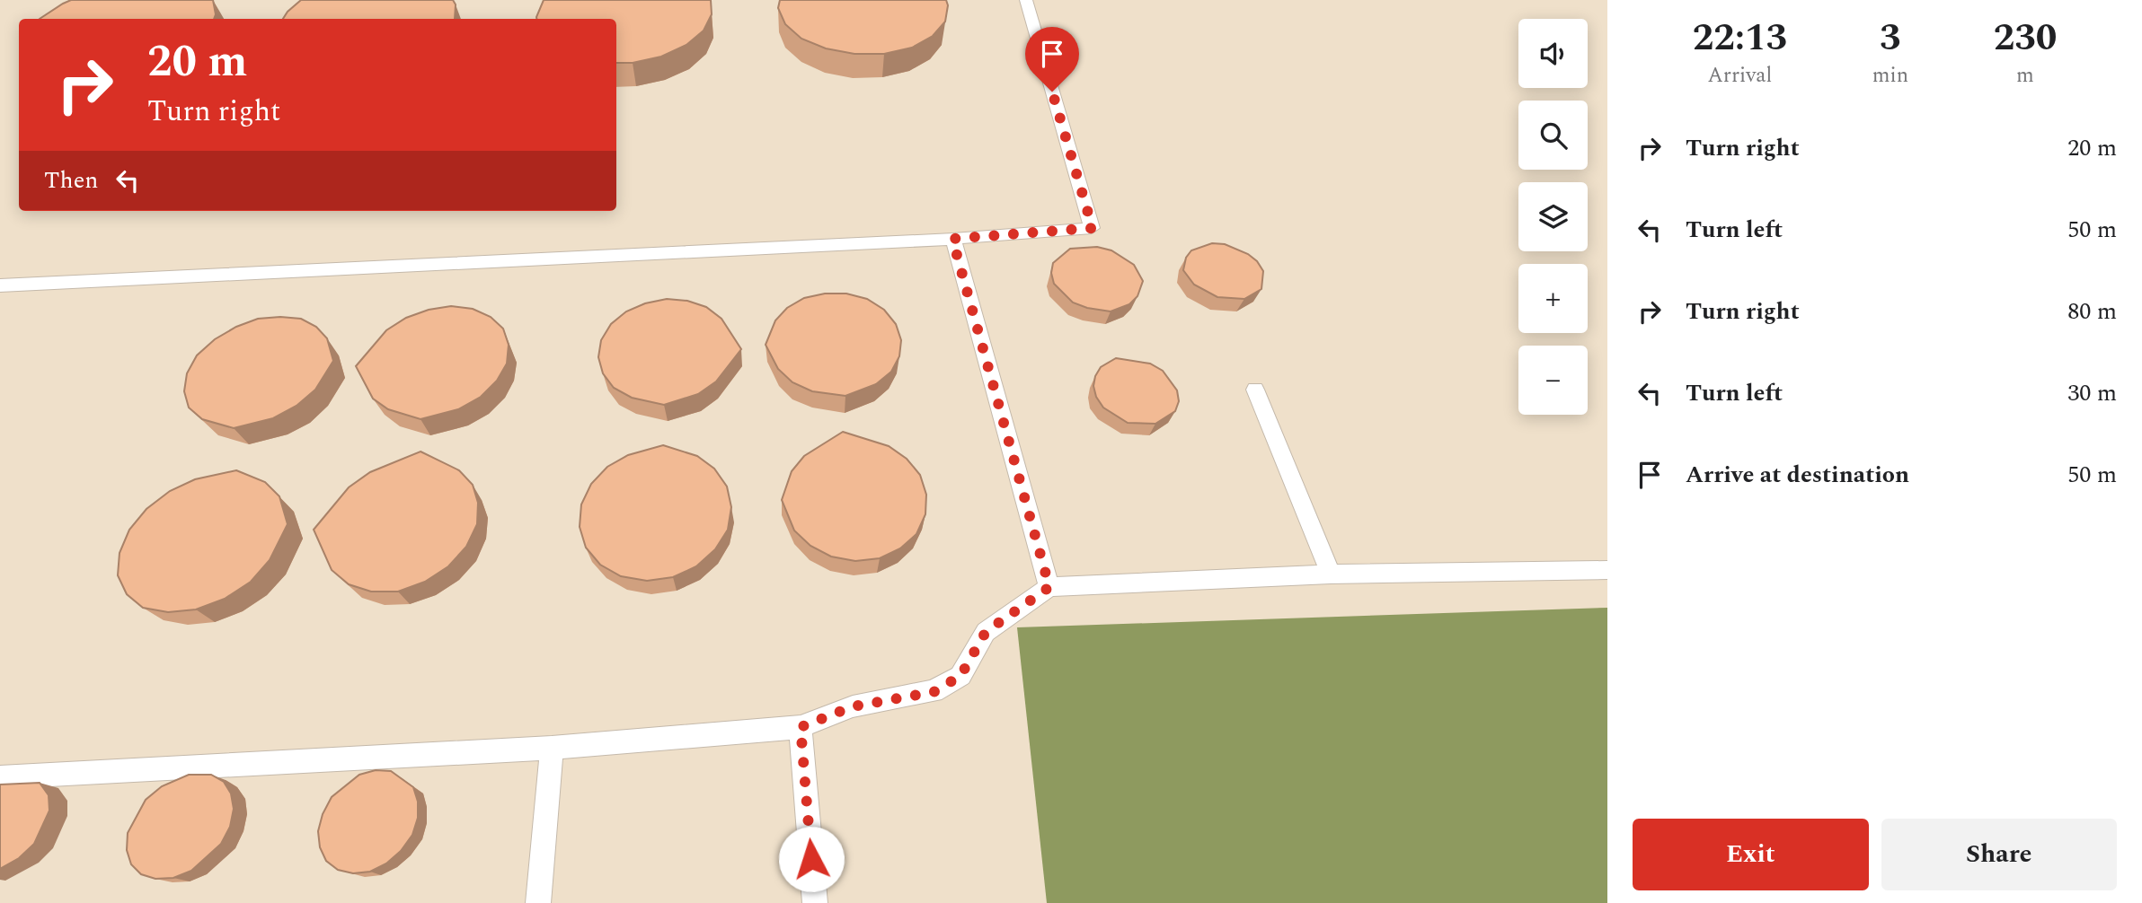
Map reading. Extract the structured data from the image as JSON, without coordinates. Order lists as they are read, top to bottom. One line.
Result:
{"page":{"eta":["22:13","Arrival","3","min","230","m"],"map_buttons":["+","−"],"turn":["20 m","Turn right"],"list":[{"name":"Turn right","value":"20 m"},{"name":"Turn left","value":"50 m"},{"name":"Turn right","value":"80 m"},{"name":"Turn left","value":"30 m"},{"name":"Arrive at destination","value":"50 m"}],"then":"Then","buttons":["Exit","Share"]}}
